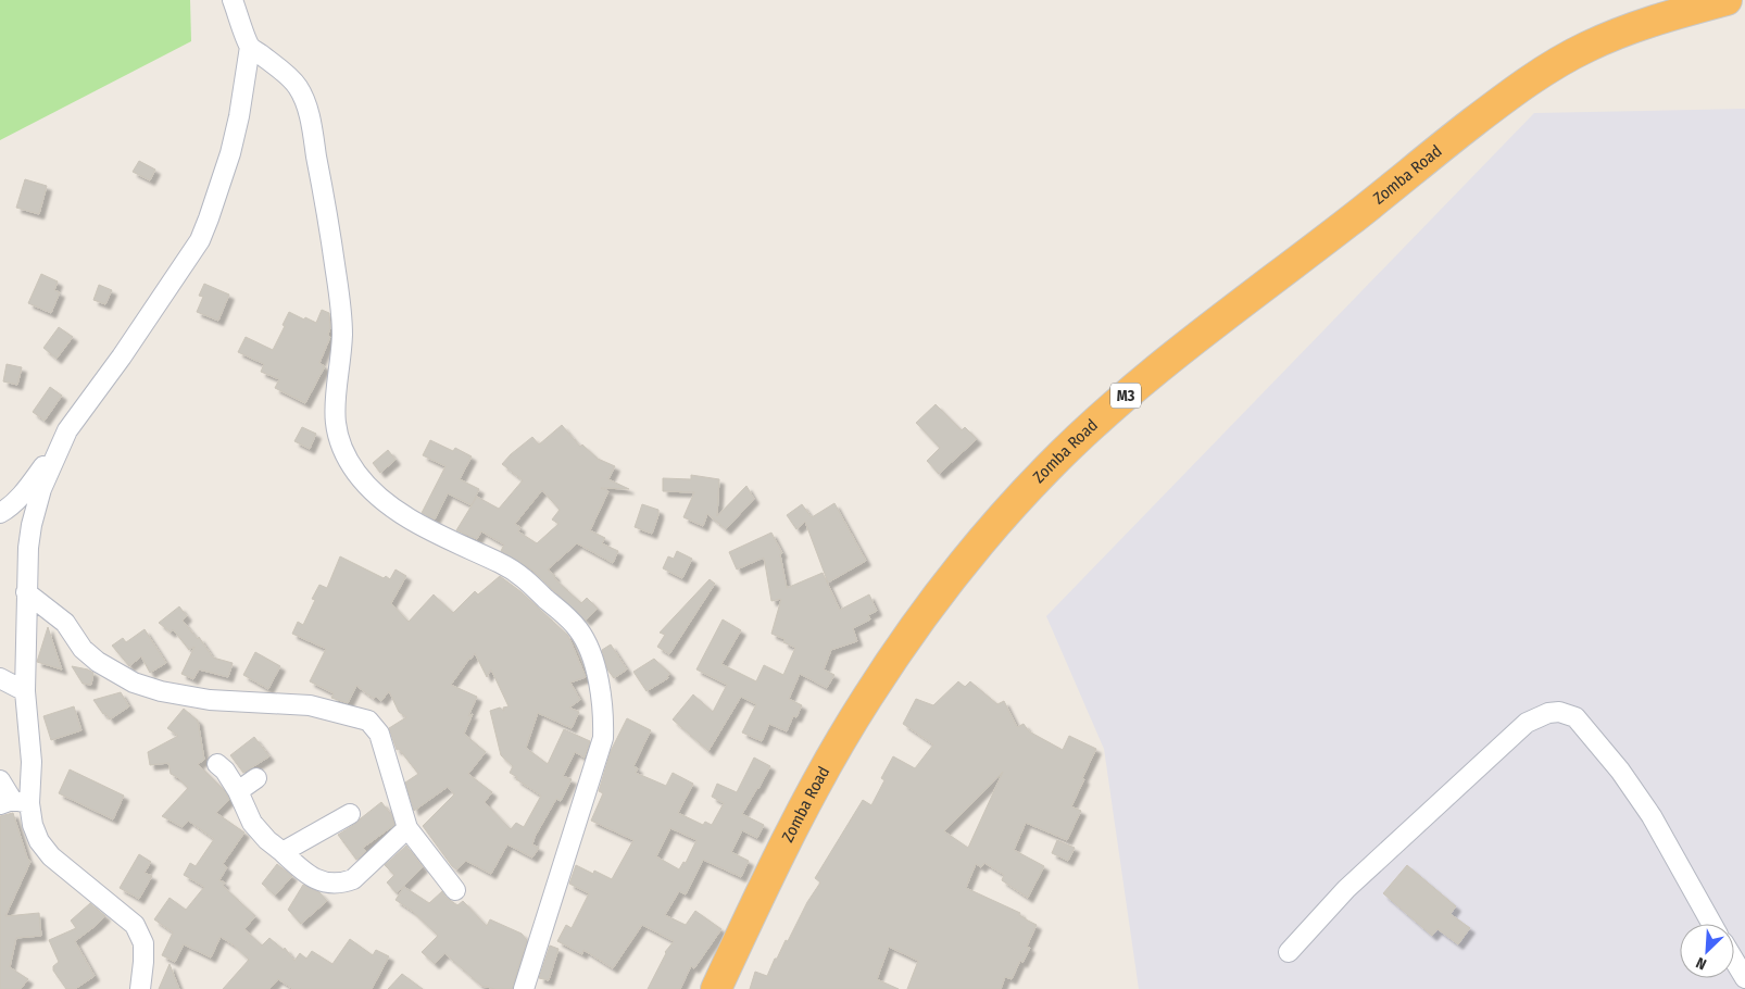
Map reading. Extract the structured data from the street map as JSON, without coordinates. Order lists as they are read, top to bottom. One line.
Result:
{"streets":{"highway":["Zomba Road","M3"]},"north":"bottom left"}
